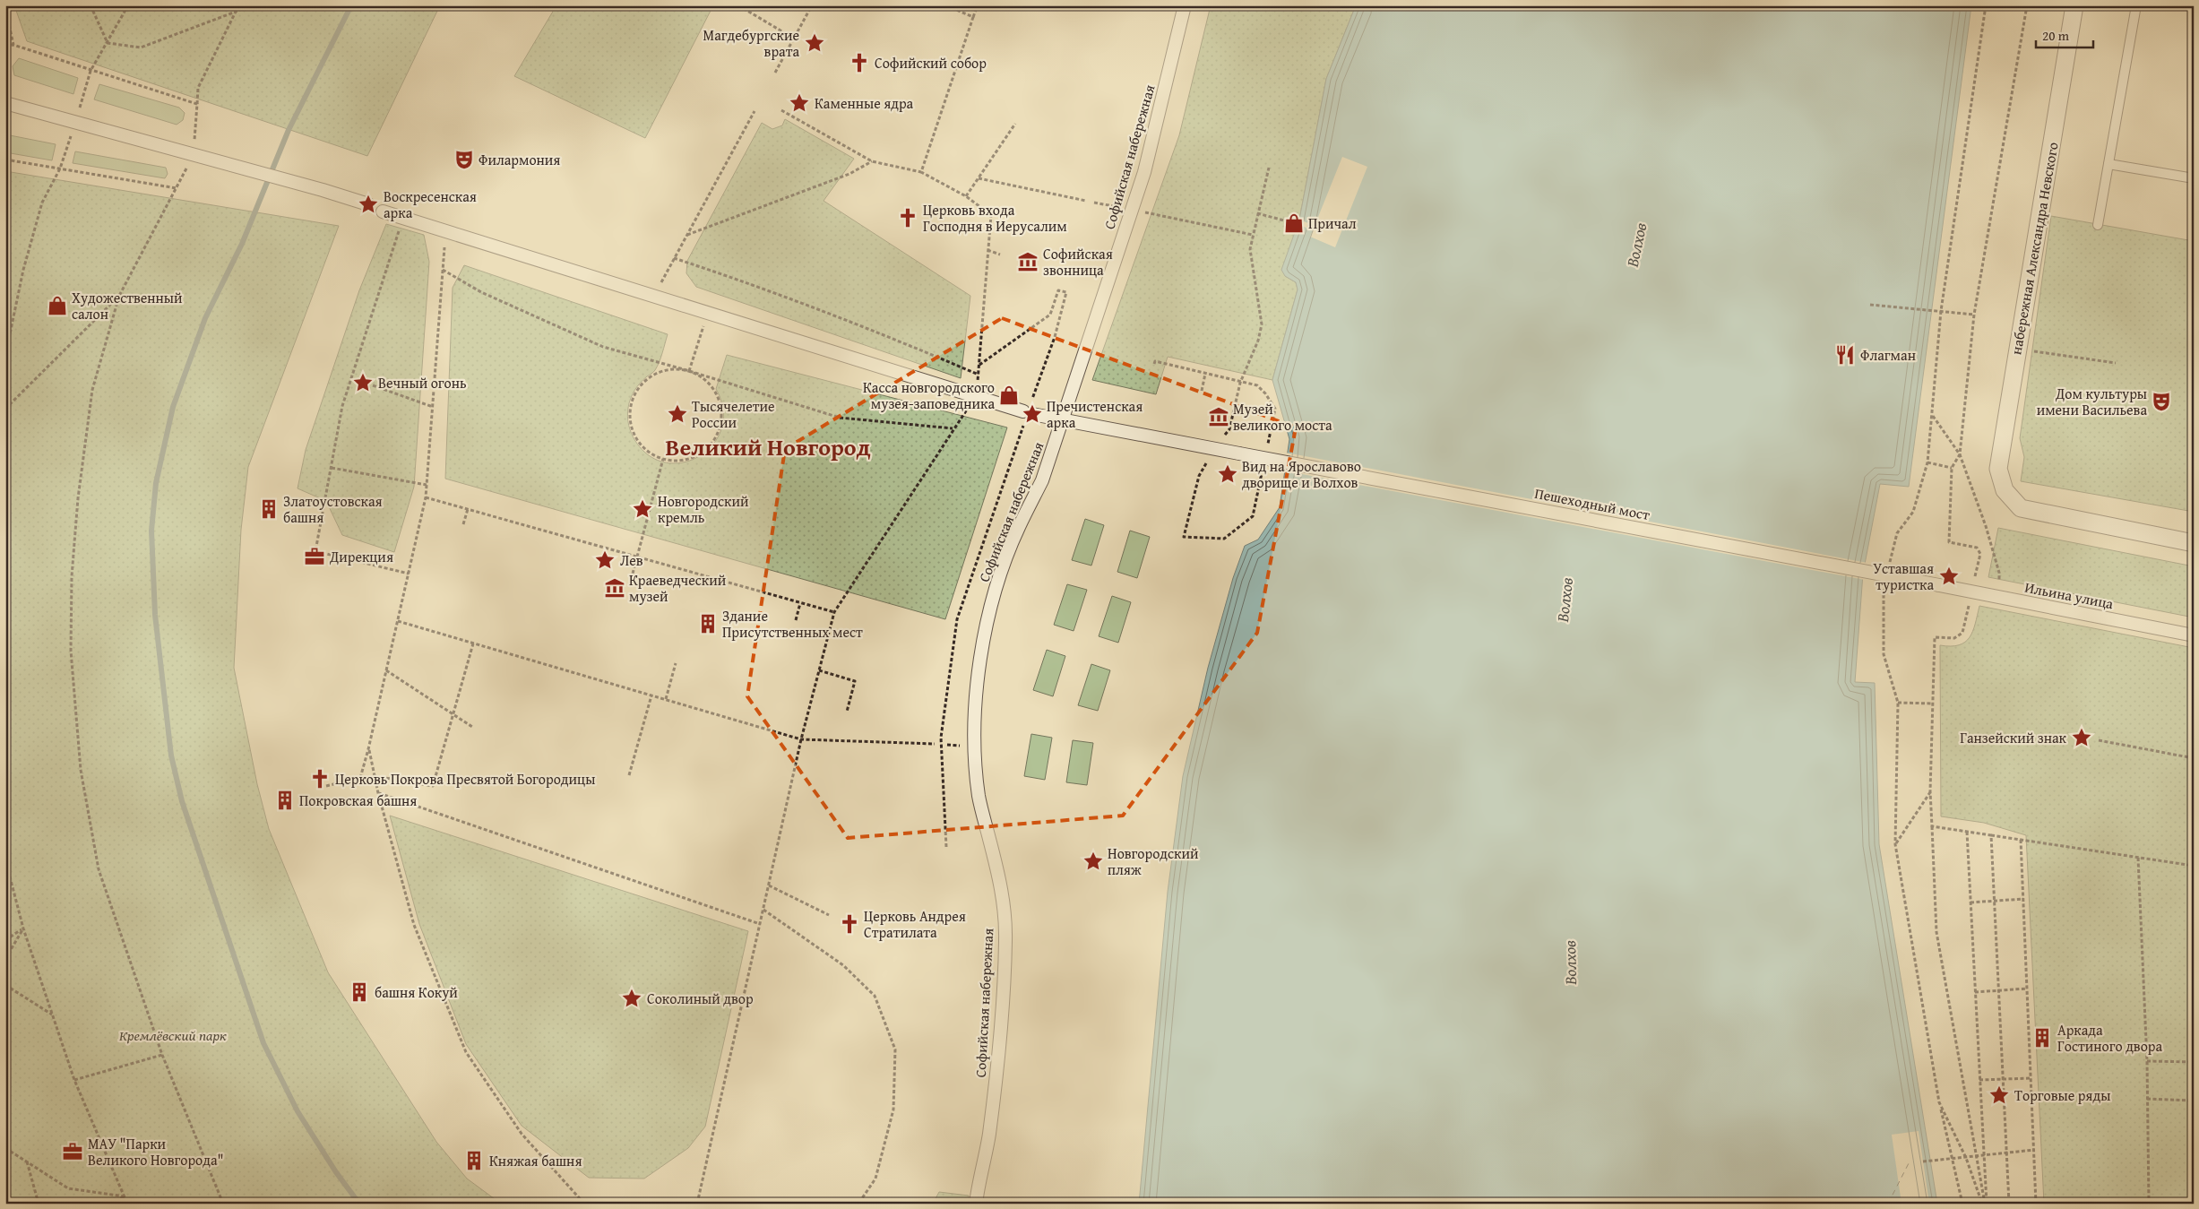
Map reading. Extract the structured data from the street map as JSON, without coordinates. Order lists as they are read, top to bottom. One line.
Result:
{"streets":{"street":["Софийская набережная","набережная Александра Невского","Пешеходный мост","Ильина улица"]},"crossings":[["Софийская набережная","Пешеходный мост"],["Пешеходный мост","Ильина улица"]],"districts":["Великий Новгород"],"water":["Волхов"],"parks":["Кремлёвский парк"],"places":{"place":["Магдебургские врата","Каменные ядра","Воскресенская арка","Вечный огонь","Тысячелетие России","Пречистенская арка","Вид на Ярославово дворище и Волхов","Новгородский кремль","Лев","Уставшая туристка","Ганзейский знак","Новгородский пляж","Соколиный двор","Торговые ряды"],"church":["Софийский собор","Церковь входа Господня в Иерусалим","Церковь Покрова Пресвятой Богородицы","Церковь Андрея Стратилата"],"theatre":["Филармония","Дом культуры имени Васильева"],"shop":["Причал","Художественный салон","Касса новгородского музея-заповедника"],"museum":["Софийская звонница","Музей великого моста","Краеведческий музей"],"restaurant":["Флагман"],"building":["Златоустовская башня","Здание Присутственных мест","Покровская башня","башня Кокуй","Аркада Гостиного двора","Княжая башня"],"office":["Дирекция","МАУ \"Парки Великого Новгорода\""]},"scale_bar":"20 m"}
